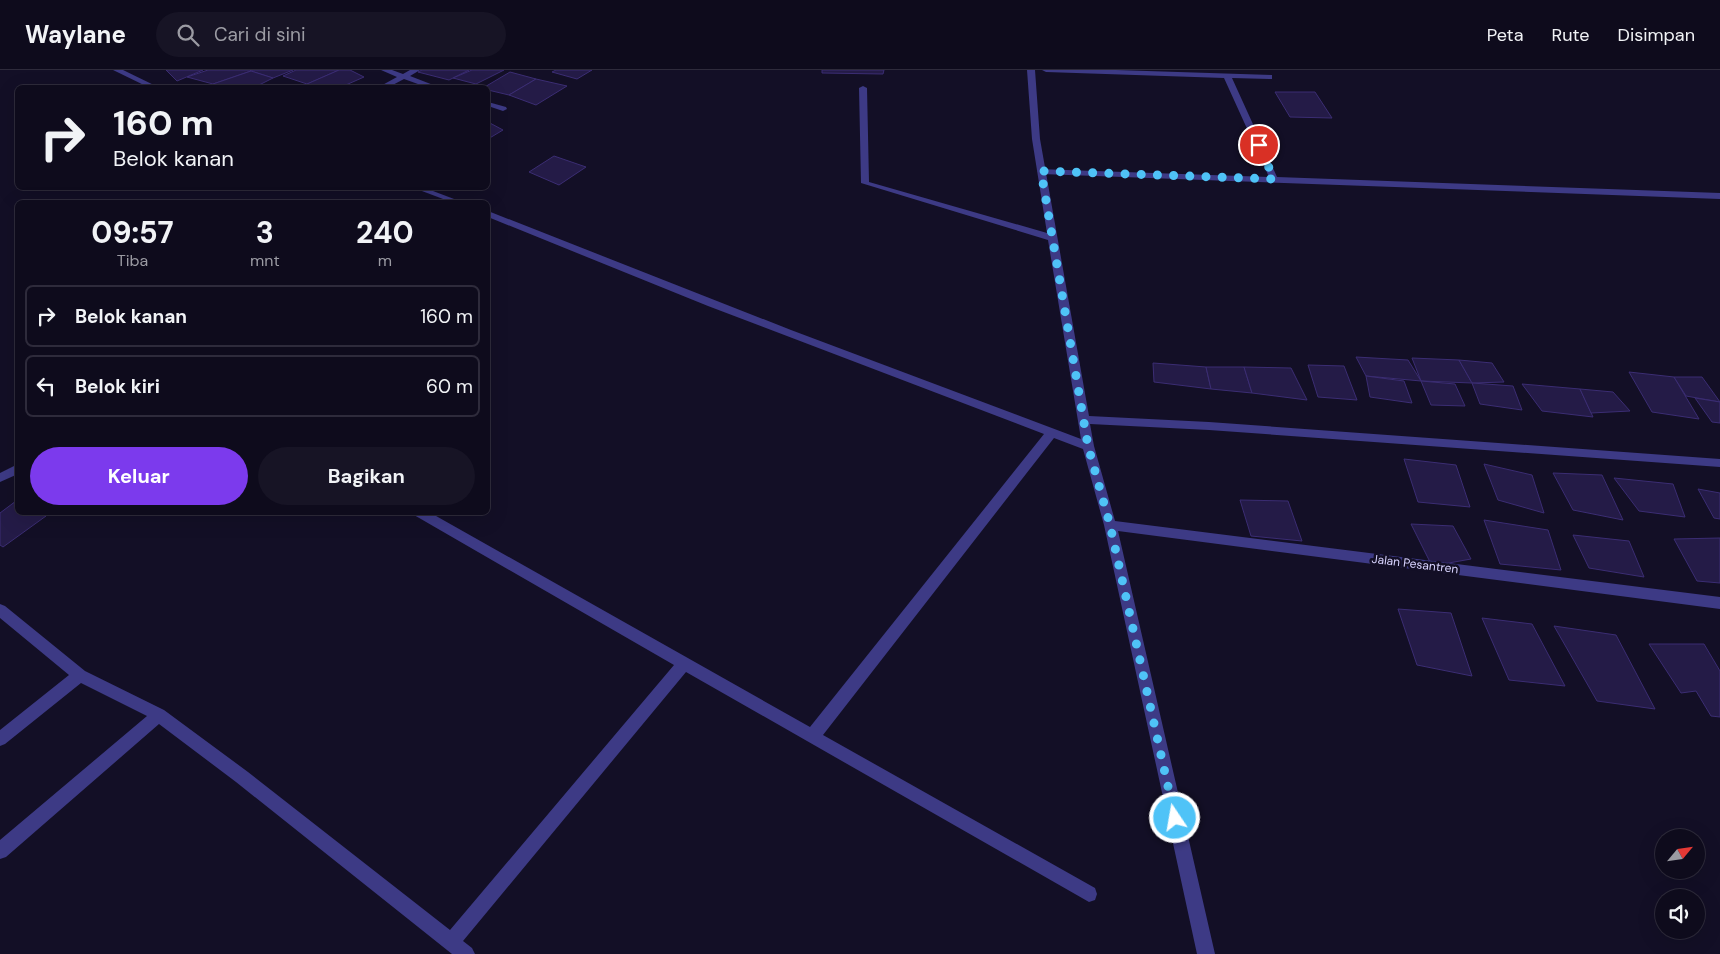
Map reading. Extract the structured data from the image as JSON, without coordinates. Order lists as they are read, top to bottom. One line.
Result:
{"streets":{"street":["Jalan Pesantren"]},"north":"top right","page":{"header":"Waylane","search":"Cari di sini","nav":["Peta","Rute","Disimpan"],"turn":["160 m","Belok kanan"],"eta":["09:57","Tiba","3","mnt","240","m"],"list":[{"name":"Belok kanan","value":"160 m"},{"name":"Belok kiri","value":"60 m"}],"buttons":["Keluar","Bagikan"]}}
